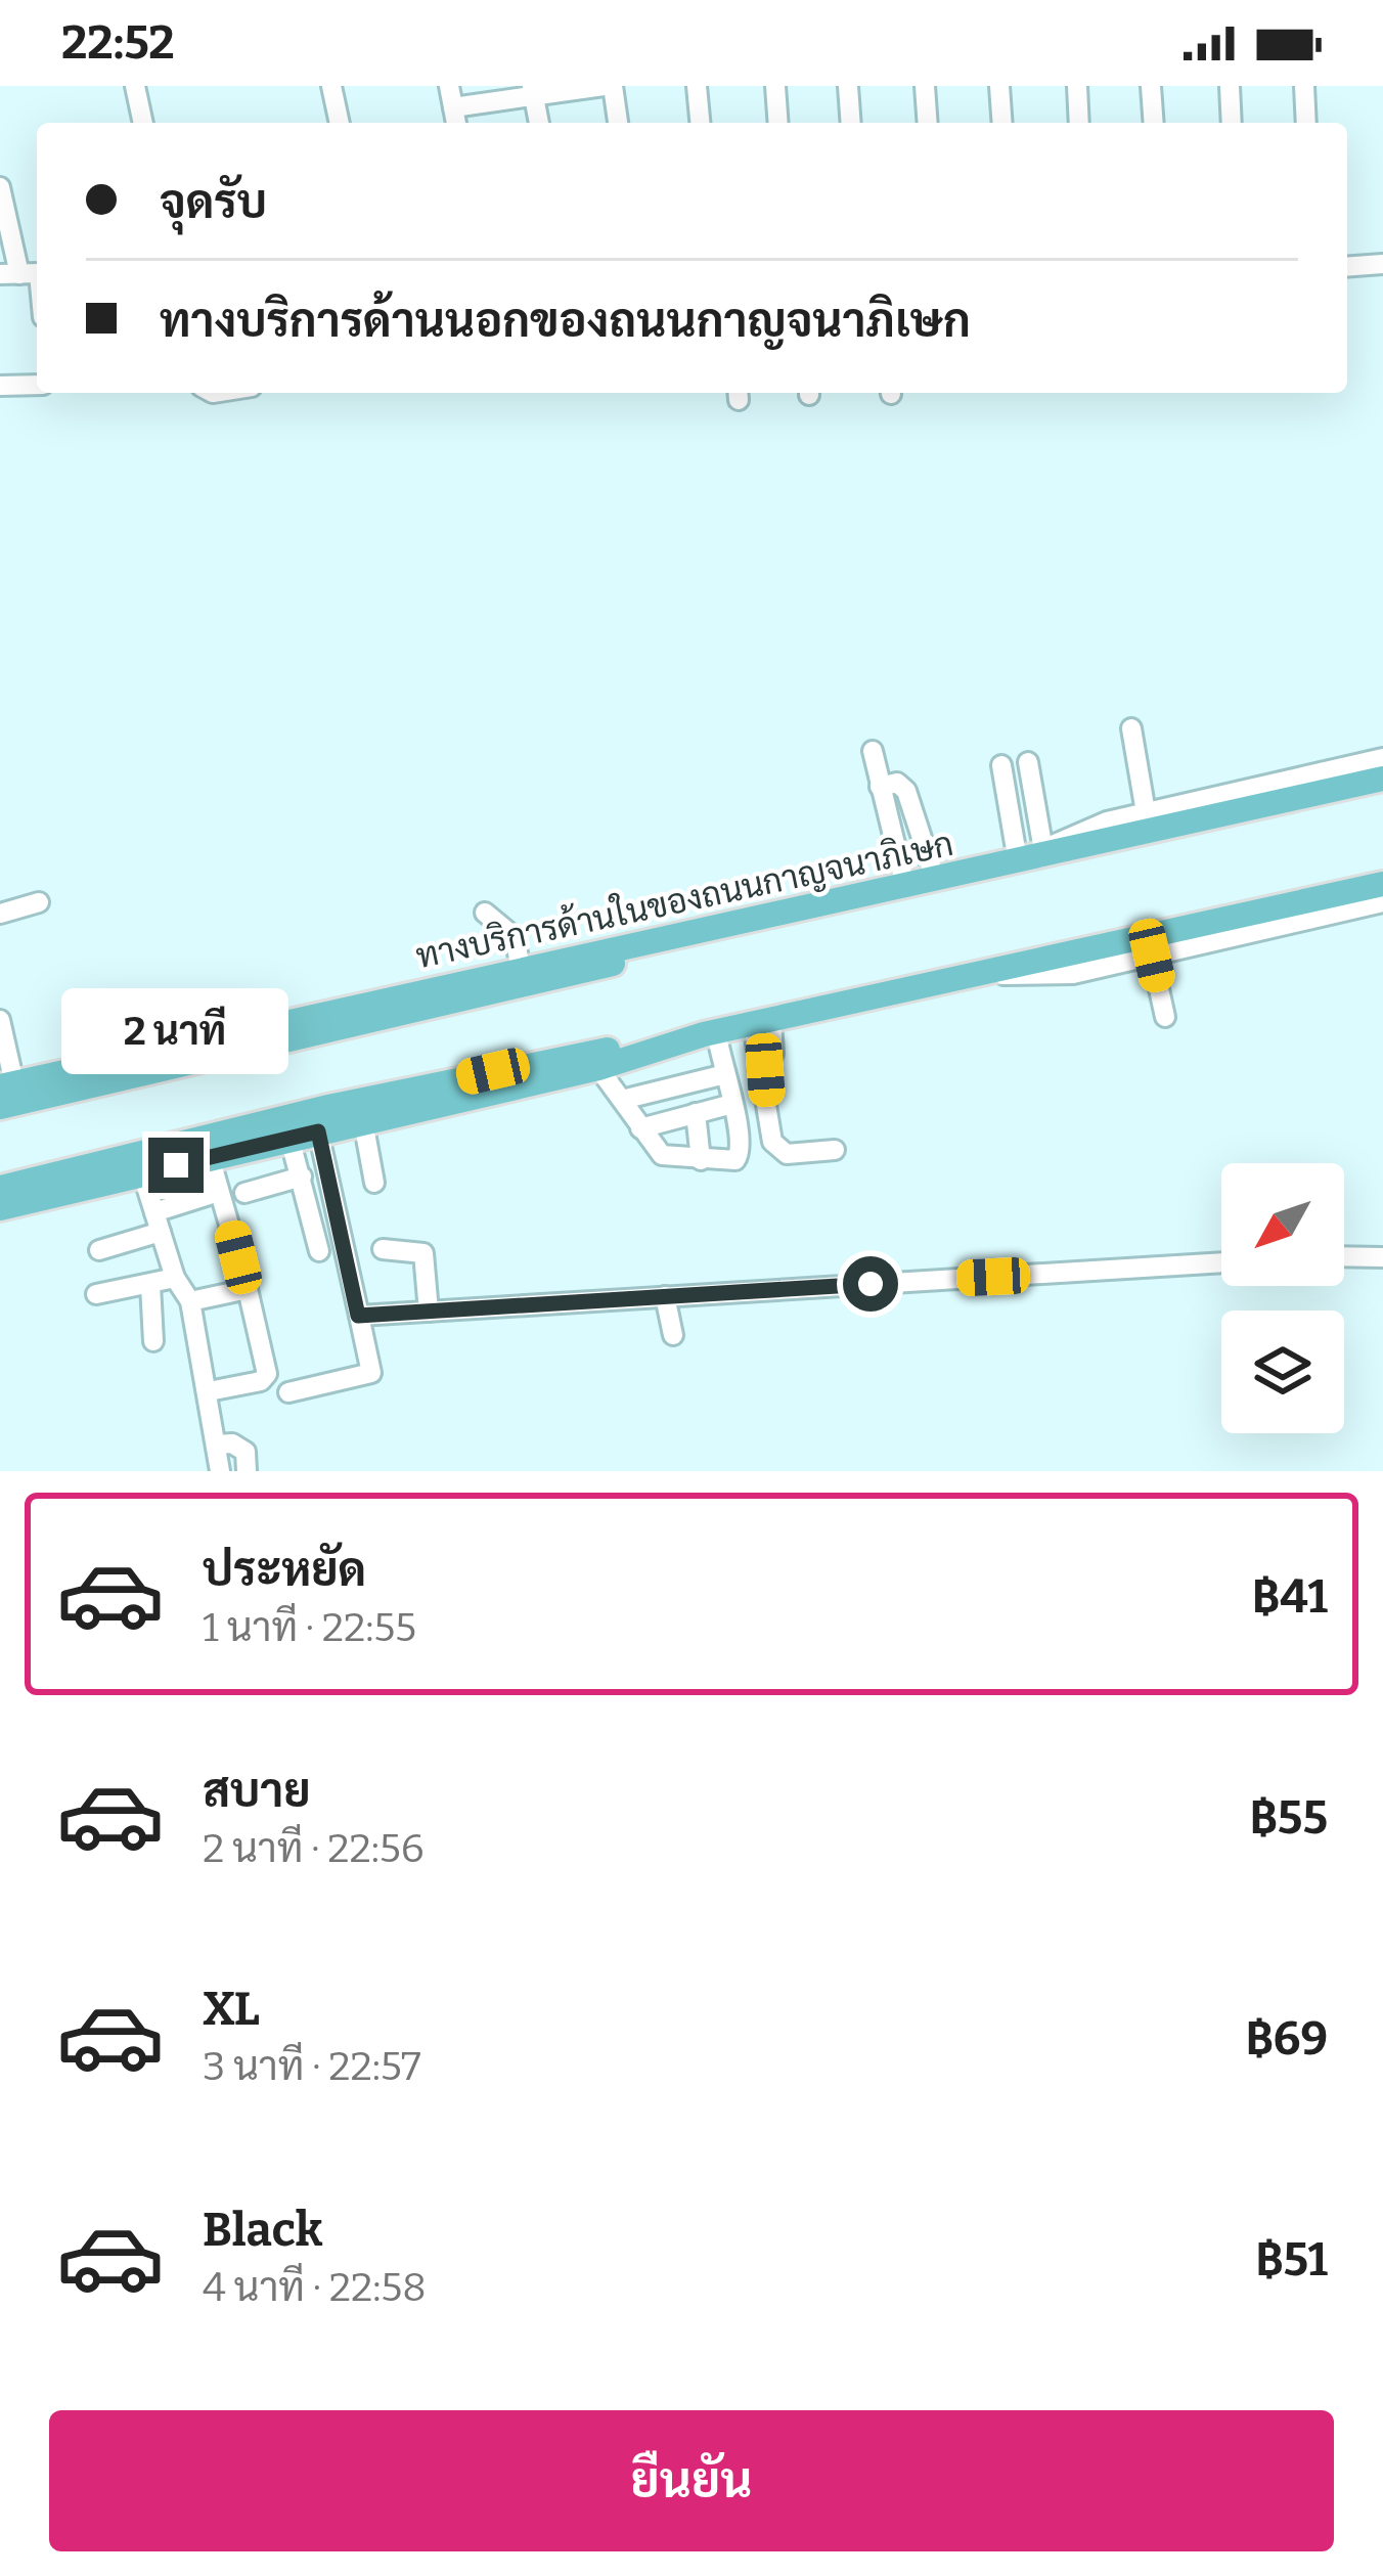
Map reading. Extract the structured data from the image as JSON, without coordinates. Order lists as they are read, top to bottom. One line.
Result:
{"streets":{"main road":["ทางบริการด้านในของถนนกาญจนาภิเษก"]},"north":"bottom left","page":{"status":"22:52","banner":["จุดรับ","ทางบริการด้านนอกของถนนกาญจนาภิเษก"],"bubble":"2 นาที","list":[{"name":"ประหยัด","note":"1 นาที · 22:55","value":"฿41"},{"name":"สบาย","note":"2 นาที · 22:56","value":"฿55"},{"name":"XL","note":"3 นาที · 22:57","value":"฿69"},{"name":"Black","note":"4 นาที · 22:58","value":"฿51"}],"buttons":"ยืนยัน"}}
